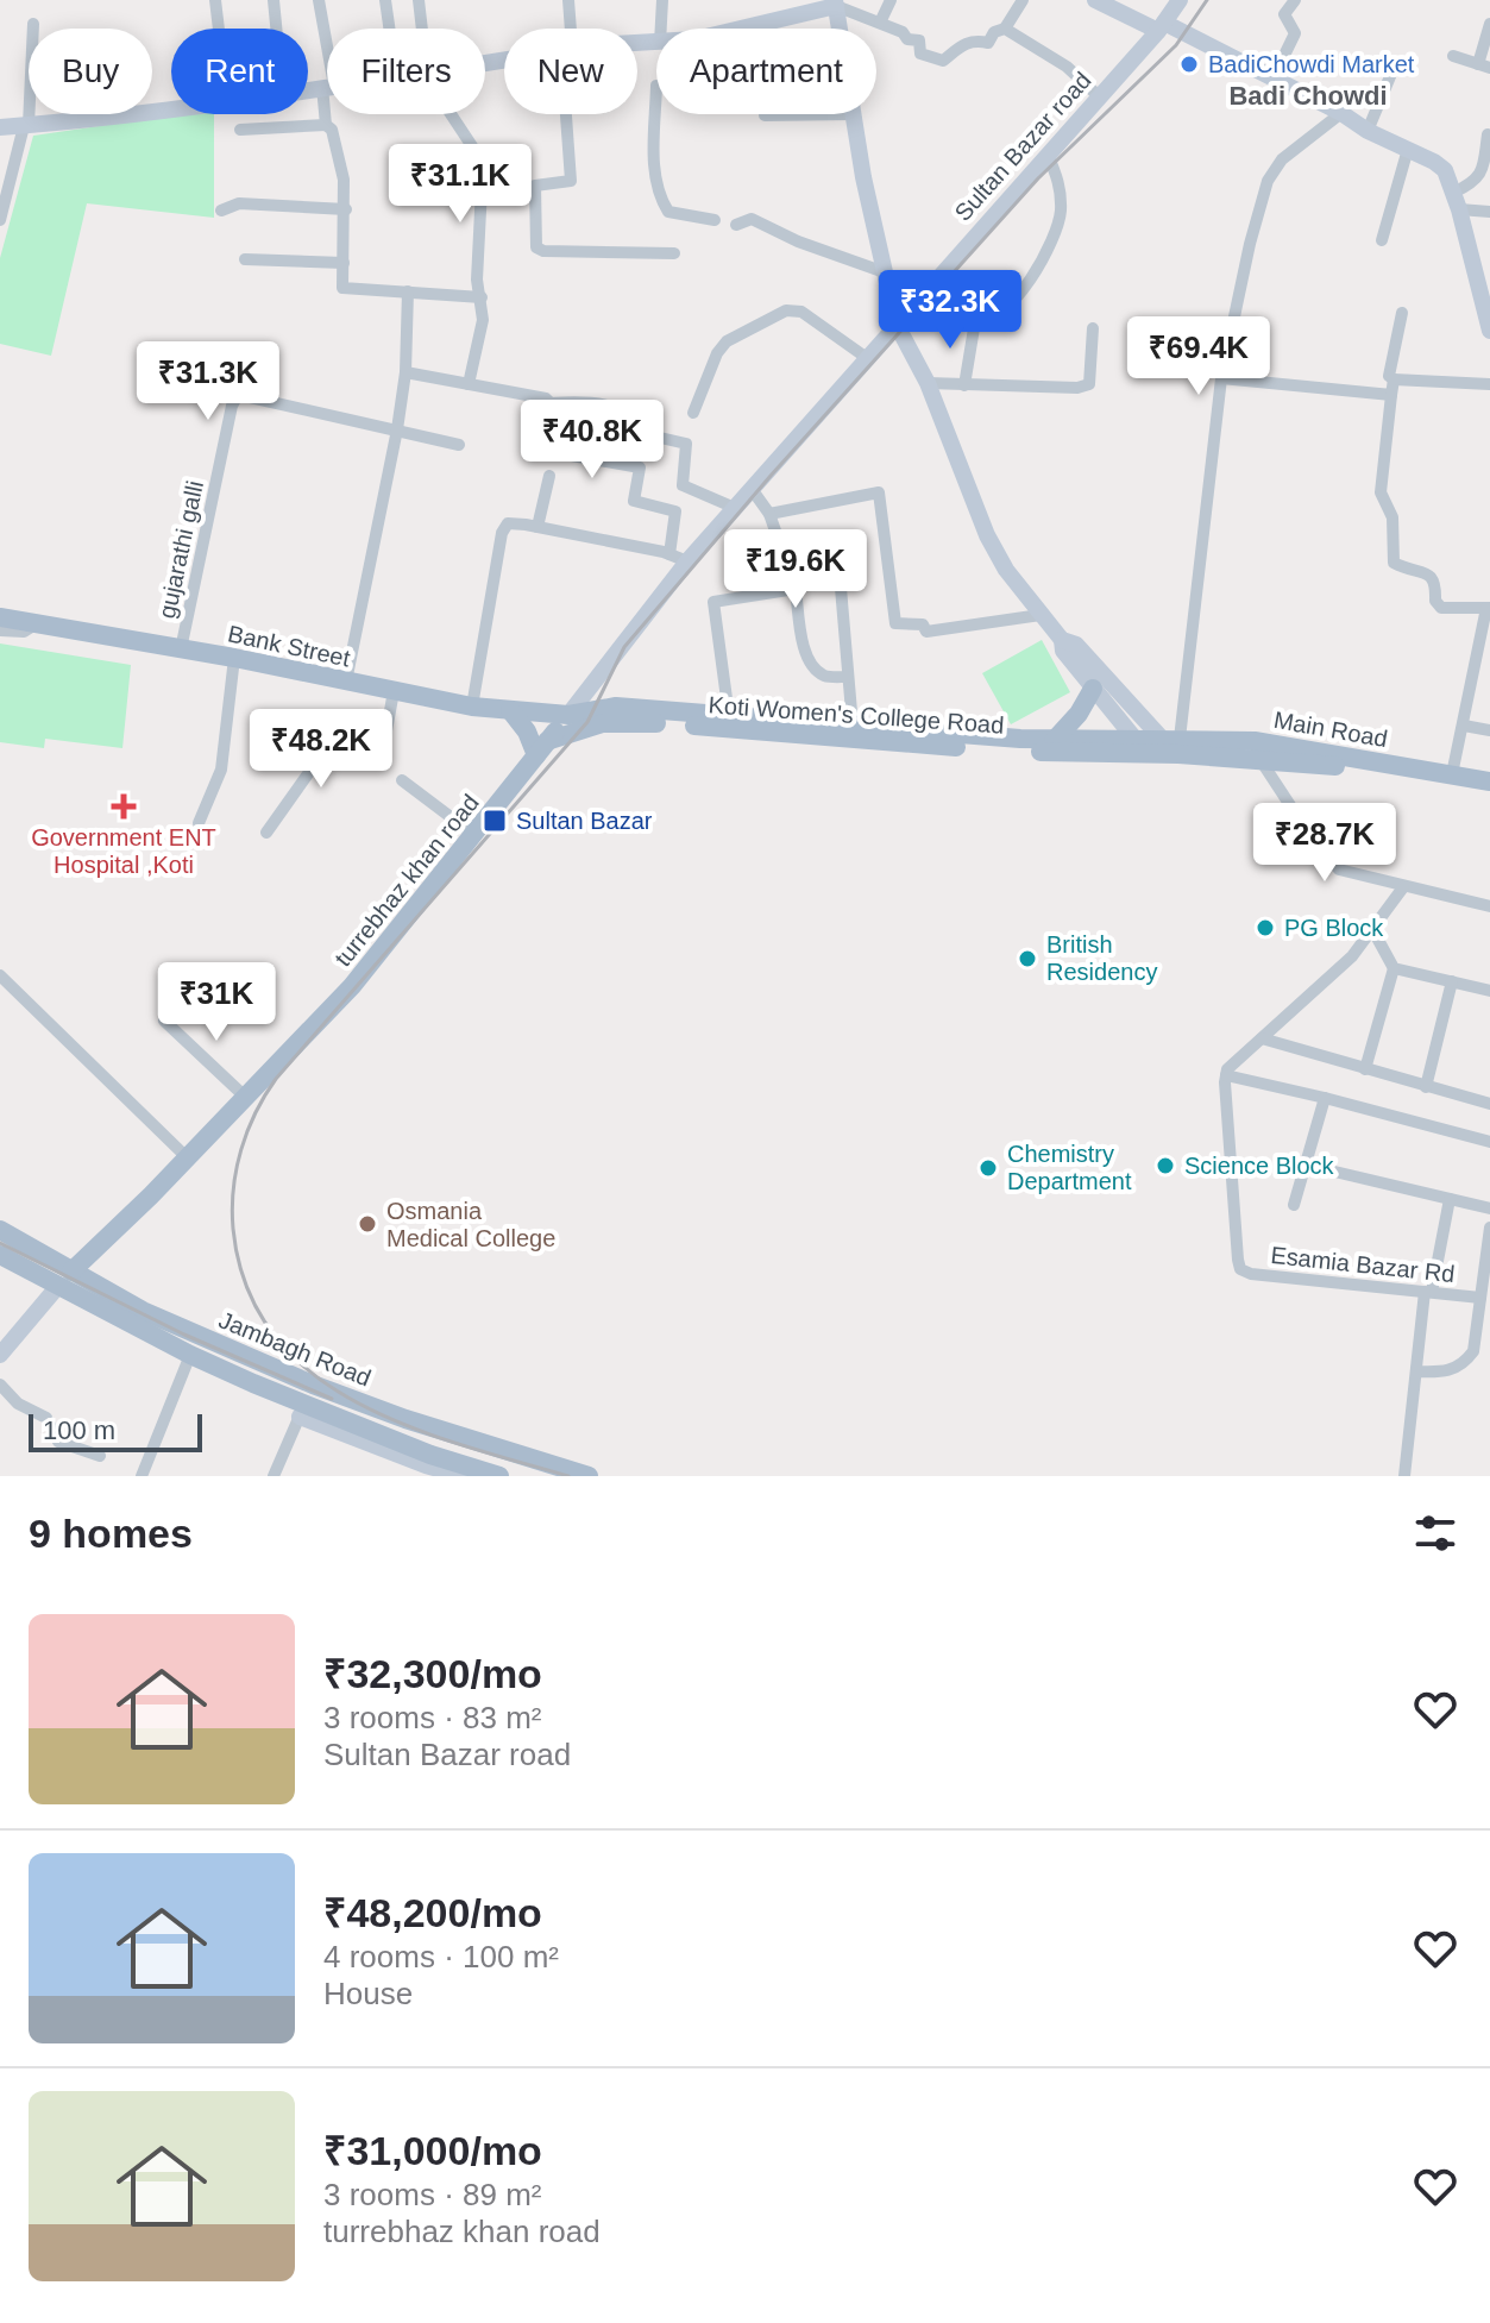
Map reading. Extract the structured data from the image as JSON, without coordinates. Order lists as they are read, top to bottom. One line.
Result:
{"streets":{"main road":["Sultan Bazar road","Bank Street","Koti Women's College Road","Main Road","turrebhaz khan road","Jambagh Road"],"street":["gujarathi galli","Esamia Bazar Rd"]},"crossings":[["Sultan Bazar road","Bank Street"],["Sultan Bazar road","Koti Women's College Road"],["Sultan Bazar road","turrebhaz khan road"],["gujarathi galli","Bank Street"],["Bank Street","Koti Women's College Road"],["Bank Street","turrebhaz khan road"],["Koti Women's College Road","Main Road"],["Koti Women's College Road","turrebhaz khan road"],["turrebhaz khan road","Jambagh Road"]],"districts":["Badi Chowdi"],"places":{"other":["BadiChowdi Market","PG Block","British Residency","Science Block","Chemistry Department","Osmania Medical College"],"health":["Government ENT Hospital ,Koti"],"transit":["Sultan Bazar"]},"scale_bar":"100 m","page":{"chip":["Buy","Rent","Filters","New","Apartment"],"price":["₹31.1K","₹32.3K","₹69.4K","₹31.3K","₹40.8K","₹19.6K","₹48.2K","₹28.7K","₹31K"],"scale":"100 m","heading":"9 homes","list":[{"name":"₹32,300/mo","note":"3 rooms · 83 m² · Sultan Bazar road"},{"name":"₹48,200/mo","note":"4 rooms · 100 m² · House"},{"name":"₹31,000/mo","note":"3 rooms · 89 m² · turrebhaz khan road"}]}}
